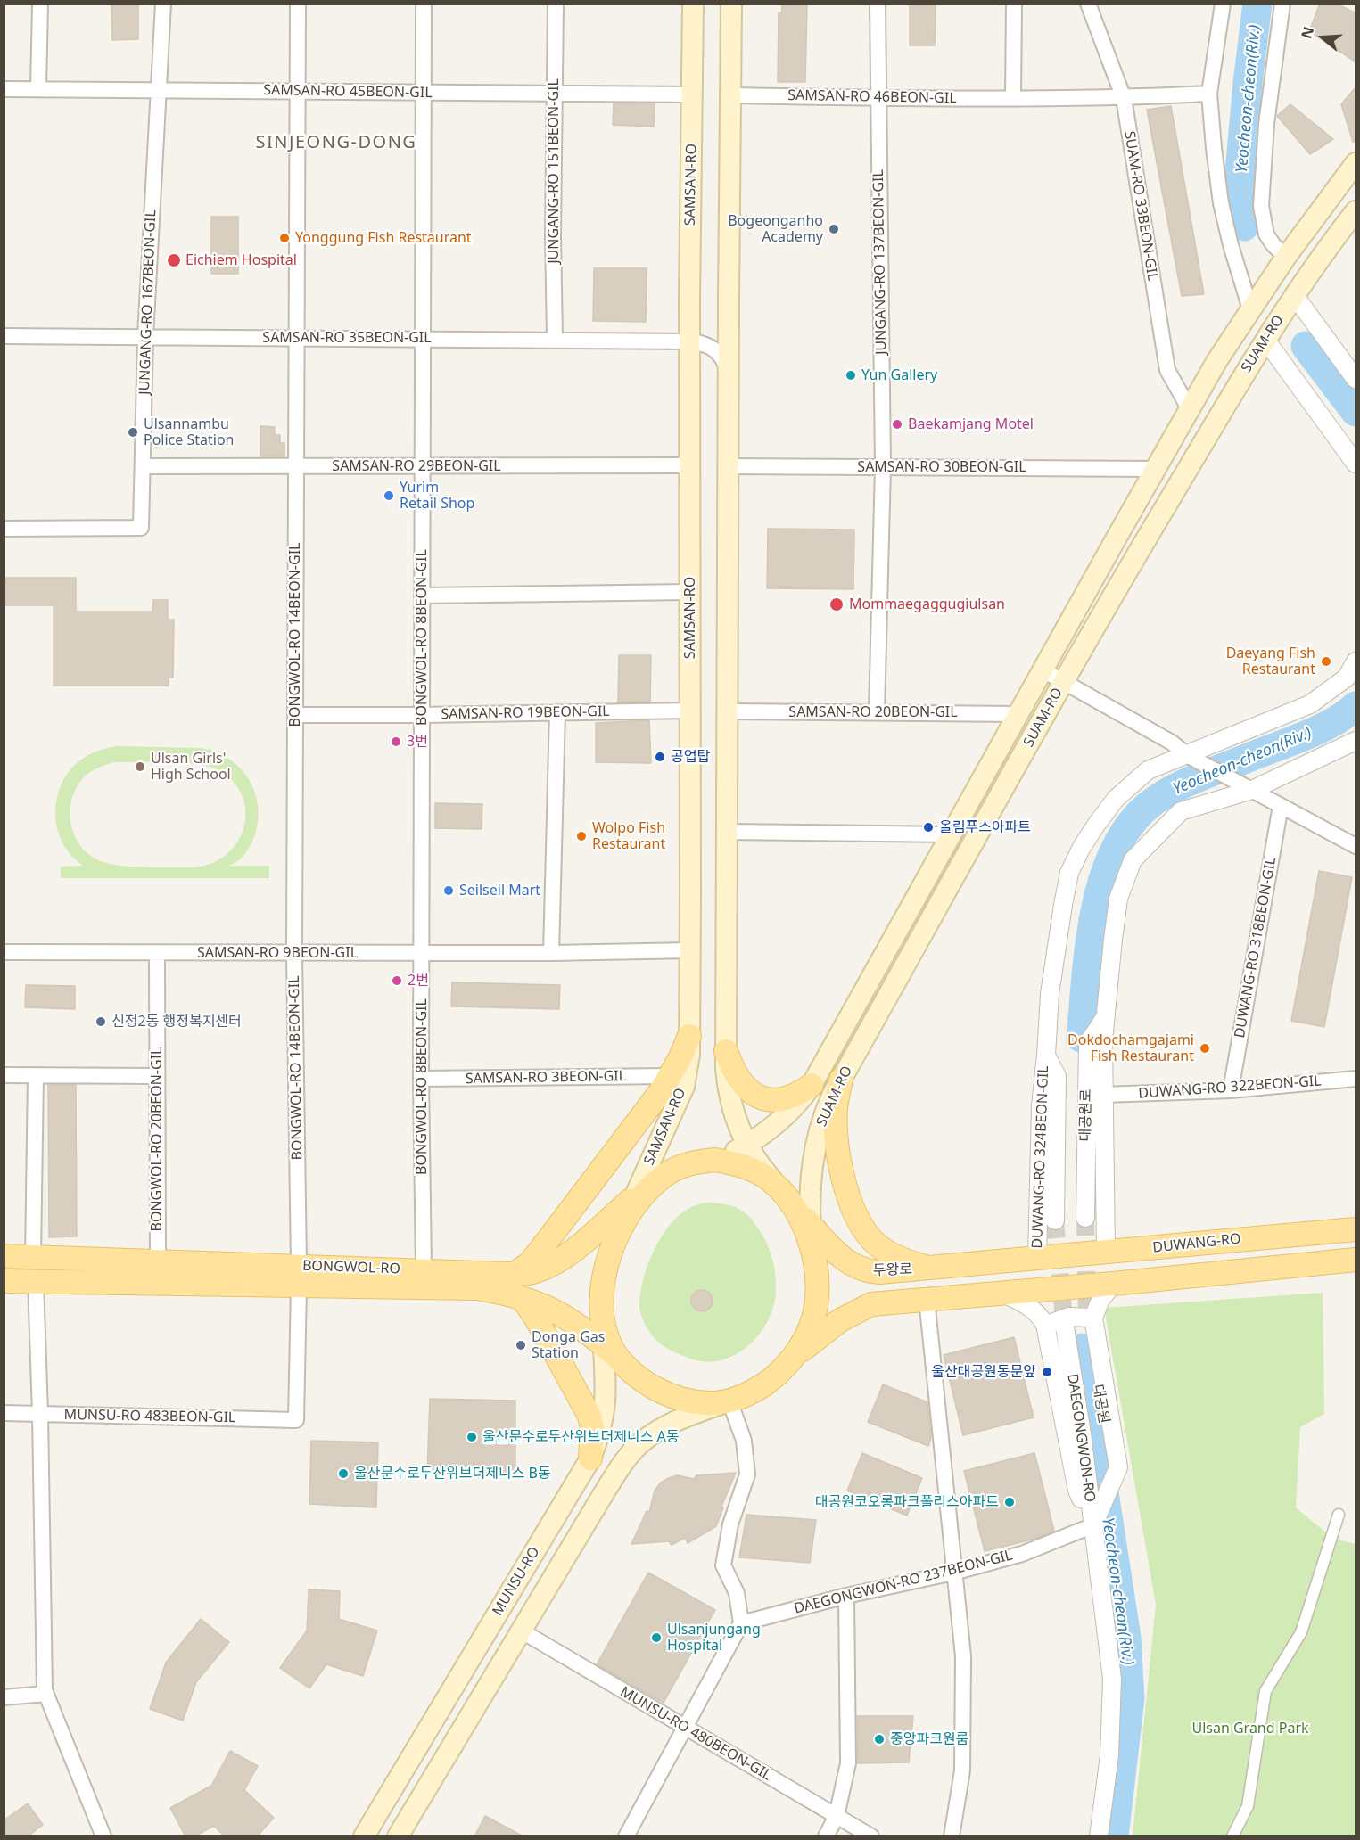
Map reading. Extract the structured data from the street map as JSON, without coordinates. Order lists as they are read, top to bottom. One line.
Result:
{"streets":{"main road":["SAMSAN-RO","SUAM-RO","DUWANG-RO","BONGWOL-RO","두왕로","MUNSU-RO"],"street":["SAMSAN-RO 45BEON-GIL","SAMSAN-RO 46BEON-GIL","JUNGANG-RO 151BEON-GIL","SUAM-RO 33BEON-GIL","JUNGANG-RO 137BEON-GIL","JUNGANG-RO 167BEON-GIL","SAMSAN-RO 35BEON-GIL","SAMSAN-RO 29BEON-GIL","SAMSAN-RO 30BEON-GIL","BONGWOL-RO 14BEON-GIL","BONGWOL-RO 8BEON-GIL","SAMSAN-RO 20BEON-GIL","SAMSAN-RO 19BEON-GIL","DUWANG-RO 318BEON-GIL","SAMSAN-RO 9BEON-GIL","SAMSAN-RO 3BEON-GIL","DUWANG-RO 322BEON-GIL","대공원로","BONGWOL-RO 20BEON-GIL","DUWANG-RO 324BEON-GIL","MUNSU-RO 483BEON-GIL","DAEGONGWON-RO","DAEGONGWON-RO 237BEON-GIL","MUNSU-RO 480BEON-GIL"]},"crossings":[["SAMSAN-RO 45BEON-GIL","JUNGANG-RO 151BEON-GIL"],["SAMSAN-RO 45BEON-GIL","SAMSAN-RO"],["SAMSAN-RO 45BEON-GIL","JUNGANG-RO 167BEON-GIL"],["SAMSAN-RO 45BEON-GIL","BONGWOL-RO 14BEON-GIL"],["SAMSAN-RO 45BEON-GIL","BONGWOL-RO 8BEON-GIL"],["SAMSAN-RO 46BEON-GIL","SUAM-RO 33BEON-GIL"],["SAMSAN-RO 46BEON-GIL","JUNGANG-RO 137BEON-GIL"],["JUNGANG-RO 151BEON-GIL","SAMSAN-RO 35BEON-GIL"],["SAMSAN-RO","SAMSAN-RO 35BEON-GIL"],["SAMSAN-RO","SAMSAN-RO 29BEON-GIL"],["SAMSAN-RO","SAMSAN-RO 19BEON-GIL"],["SAMSAN-RO","SAMSAN-RO 9BEON-GIL"],["SAMSAN-RO","BONGWOL-RO"],["SUAM-RO 33BEON-GIL","SUAM-RO"],["JUNGANG-RO 137BEON-GIL","SAMSAN-RO 30BEON-GIL"],["JUNGANG-RO 137BEON-GIL","SAMSAN-RO 20BEON-GIL"],["JUNGANG-RO 167BEON-GIL","SAMSAN-RO 35BEON-GIL"],["JUNGANG-RO 167BEON-GIL","SAMSAN-RO 29BEON-GIL"],["SAMSAN-RO 35BEON-GIL","BONGWOL-RO 14BEON-GIL"],["SAMSAN-RO 35BEON-GIL","BONGWOL-RO 8BEON-GIL"],["SUAM-RO","SAMSAN-RO 30BEON-GIL"],["SUAM-RO","SAMSAN-RO 20BEON-GIL"],["SUAM-RO","두왕로"],["SAMSAN-RO 29BEON-GIL","BONGWOL-RO 14BEON-GIL"],["SAMSAN-RO 29BEON-GIL","BONGWOL-RO 8BEON-GIL"],["BONGWOL-RO 14BEON-GIL","SAMSAN-RO 19BEON-GIL"],["BONGWOL-RO 14BEON-GIL","SAMSAN-RO 9BEON-GIL"],["BONGWOL-RO 14BEON-GIL","BONGWOL-RO"],["BONGWOL-RO 14BEON-GIL","MUNSU-RO 483BEON-GIL"],["BONGWOL-RO 8BEON-GIL","SAMSAN-RO 19BEON-GIL"],["BONGWOL-RO 8BEON-GIL","SAMSAN-RO 9BEON-GIL"],["BONGWOL-RO 8BEON-GIL","SAMSAN-RO 3BEON-GIL"],["BONGWOL-RO 8BEON-GIL","BONGWOL-RO"],["DUWANG-RO 318BEON-GIL","DUWANG-RO 322BEON-GIL"],["SAMSAN-RO 9BEON-GIL","BONGWOL-RO 20BEON-GIL"],["대공원로","DUWANG-RO 324BEON-GIL"],["BONGWOL-RO 20BEON-GIL","BONGWOL-RO"],["DUWANG-RO 324BEON-GIL","DUWANG-RO"],["DUWANG-RO 324BEON-GIL","두왕로"],["DUWANG-RO","두왕로"],["BONGWOL-RO","MUNSU-RO"],["DAEGONGWON-RO","DAEGONGWON-RO 237BEON-GIL"],["MUNSU-RO","MUNSU-RO 480BEON-GIL"]],"districts":["SINJEONG-DONG"],"water":["Yeocheon-cheon(Riv.)"],"parks":["Ulsan Grand Park"],"places":["Bogeonganho Academy","Yonggung Fish Restaurant","Eichiem Hospital","Yun Gallery","Baekamjang Motel","Ulsannambu Police Station","Yurim Retail Shop","Mommaegaggugiulsan","Daeyang Fish Restaurant","3번","공업탑","Ulsan Girls' High School","올림푸스아파트","Wolpo Fish Restaurant","Seilseil Mart","2번","신정2동 행정복지센터","Dokdochamgajami Fish Restaurant","Donga Gas Station","울산대공원동문앞","울산문수로두산위브더제니스 A동","울산문수로두산위브더제니스 B동","대공원코오롱파크폴리스아파트","Ulsanjungang Hospital","중앙파크원룸"],"north":"left"}
